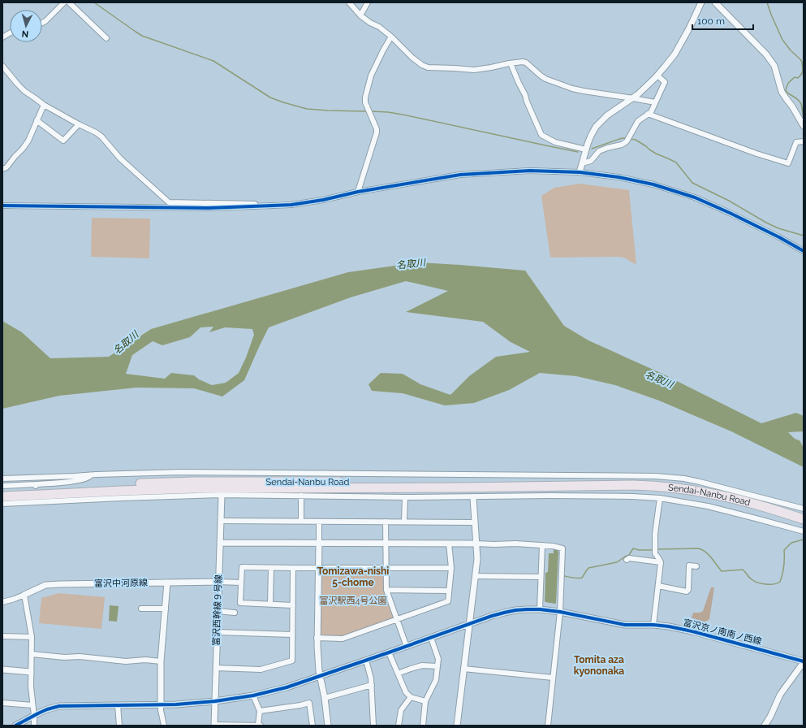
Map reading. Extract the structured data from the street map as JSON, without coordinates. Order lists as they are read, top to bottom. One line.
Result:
{"streets":{"highway":["Sendai-Nanbu Road"],"street":["富沢中河原線","富沢西幹線９号線","富沢京ノ南南ノ西線"]},"crossings":[["富沢中河原線","富沢西幹線９号線"],["富沢西幹線９号線","富沢京ノ南南ノ西線"]],"districts":["Tomizawa-nishi 5-chome","Tomita aza kyononaka"],"water":["名取川"],"parks":["富沢駅西4号公園"],"scale_bar":"100 m","north":"bottom"}
